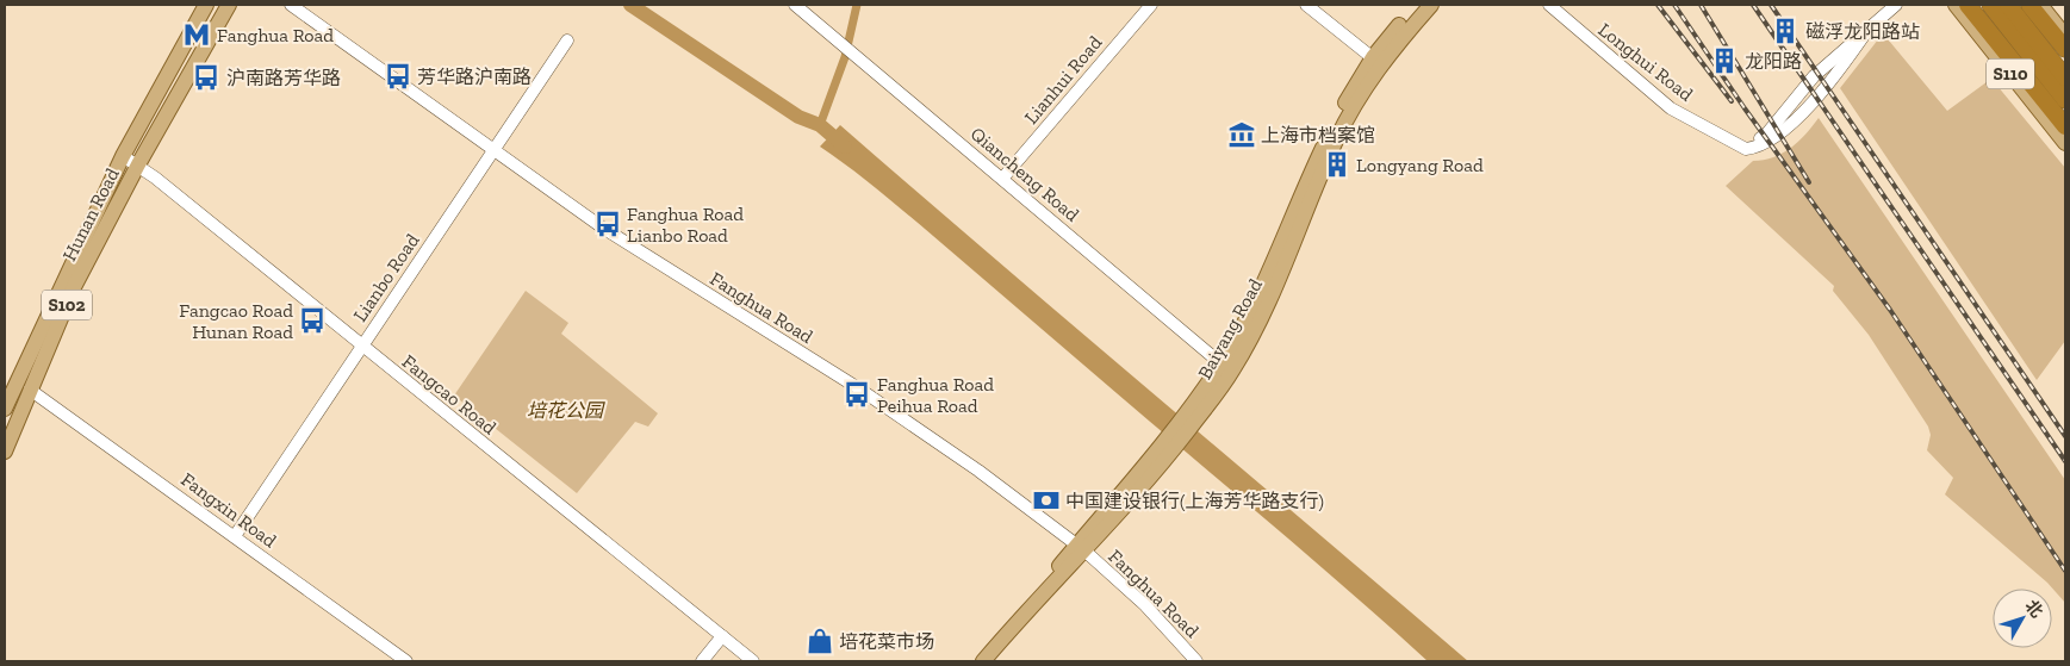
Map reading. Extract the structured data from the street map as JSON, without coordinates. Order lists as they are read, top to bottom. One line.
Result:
{"streets":{"main road":["S110","Hunan Road","S102","Baiyang Road"],"street":["Longhui Road","Lianhui Road","Qiancheng Road","Lianbo Road","Fanghua Road","Fangcao Road","Fangxin Road"]},"crossings":[["Lianhui Road","Qiancheng Road"],["Qiancheng Road","Baiyang Road"],["Hunan Road","Fangcao Road"],["Hunan Road","Fangxin Road"],["Lianbo Road","Fanghua Road"],["Lianbo Road","Fangcao Road"],["Lianbo Road","Fangxin Road"],["Fanghua Road","Baiyang Road"]],"parks":["培花公园"],"places":{"building":["磁浮龙阳路站","龙阳路","Longyang Road"],"metro station":["Fanghua Road"],"bus stop":["芳华路沪南路","沪南路芳华路","Fanghua Road Lianbo Road","Fangcao Road Hunan Road","Fanghua Road Peihua Road"],"museum":["上海市档案馆"],"bank":["中国建设银行(上海芳华路支行)"],"shop":["培花菜市场"]},"north":"top right"}
